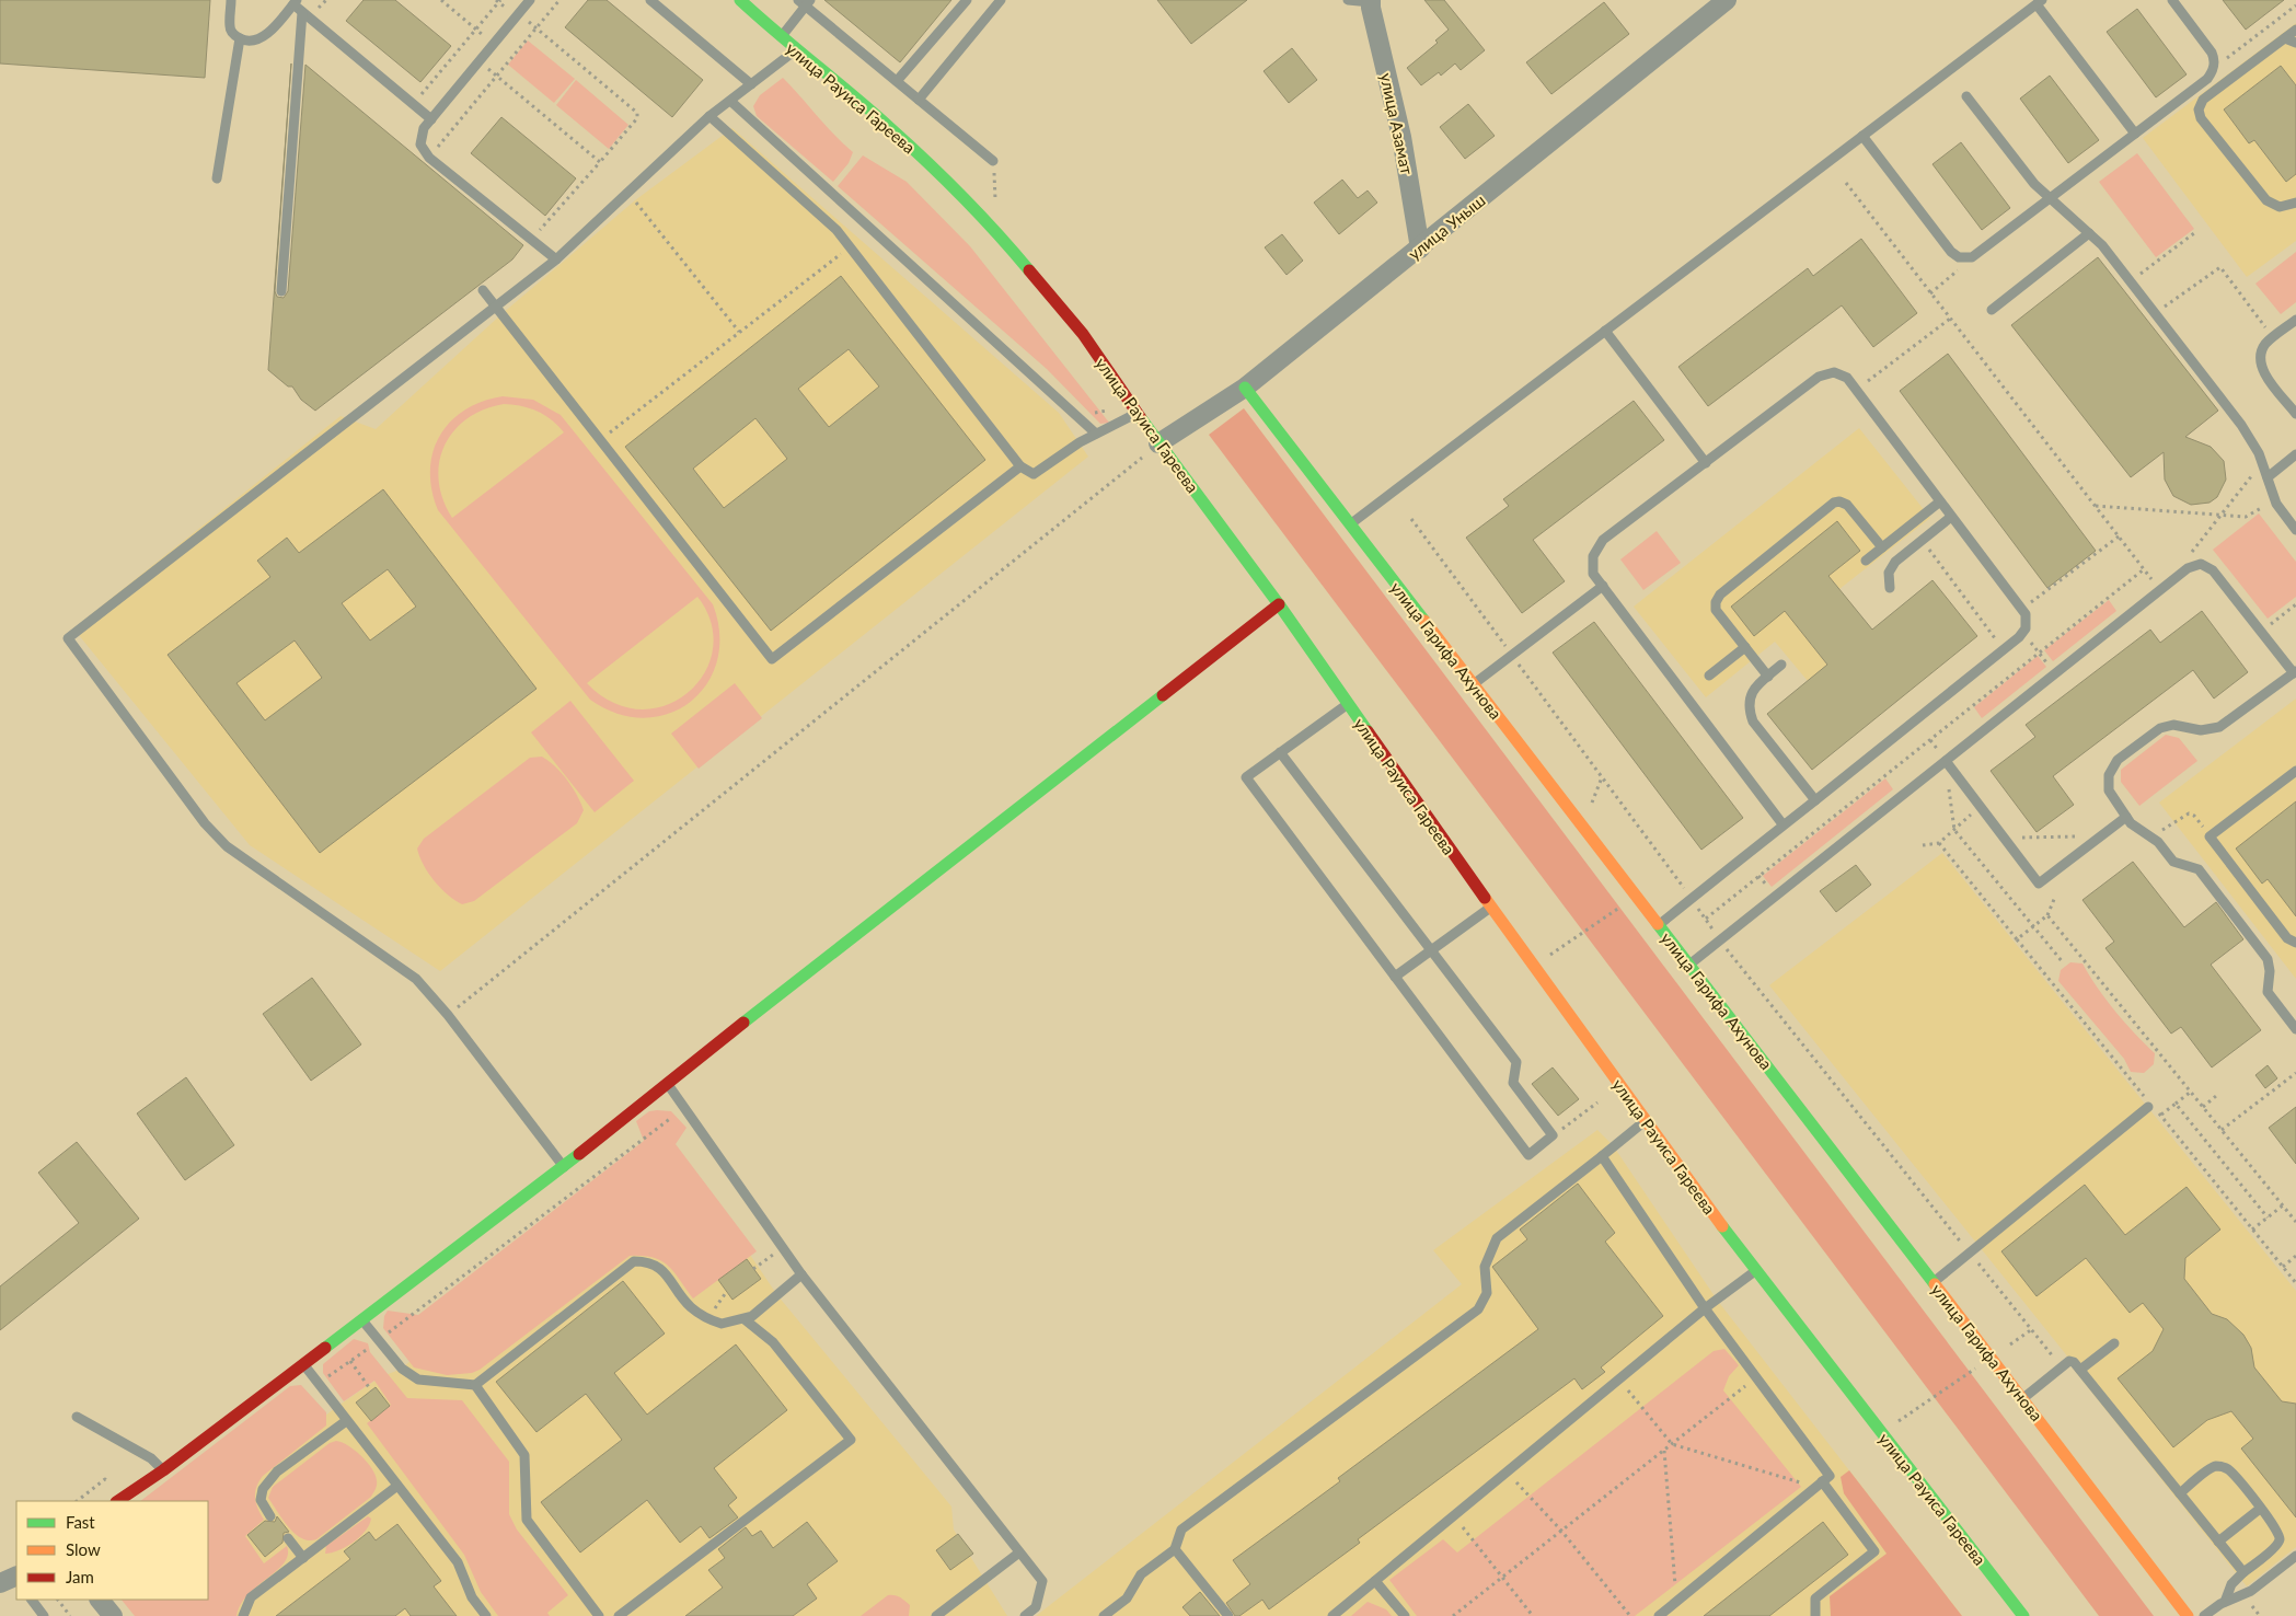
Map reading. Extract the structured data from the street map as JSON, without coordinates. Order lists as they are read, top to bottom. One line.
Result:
{"streets":{"street":["улица Рауиса Гареева","улица Азамат","улица Уныш","улица Гарифа Ахунова"]},"crossings":[["улица Рауиса Гареева","улица Уныш"],["улица Азамат","улица Уныш"],["улица Уныш","улица Гарифа Ахунова"]],"legend":["Fast","Slow","Jam"]}
